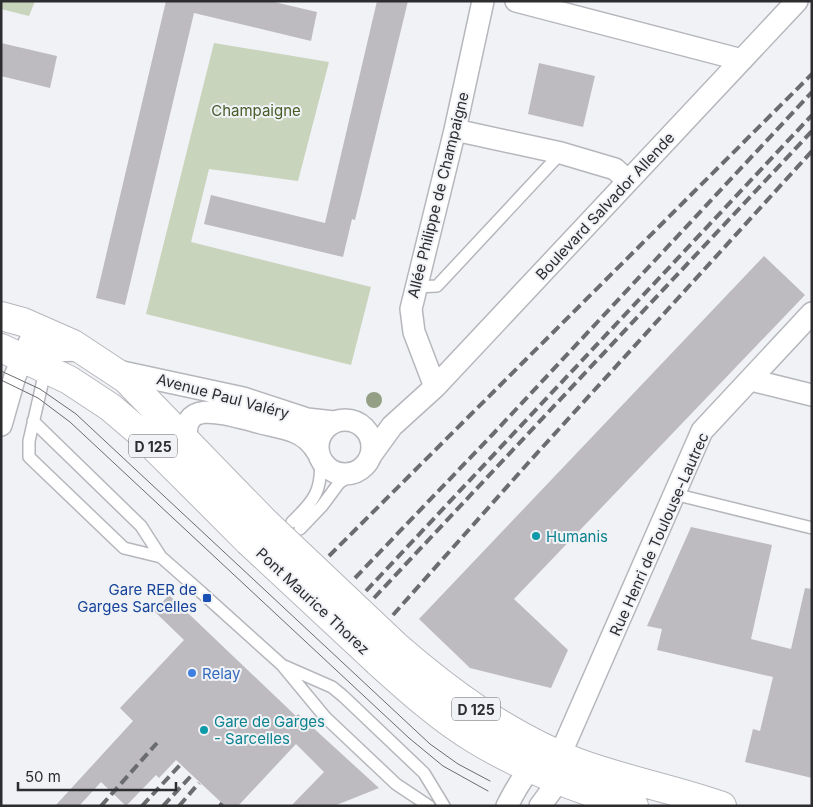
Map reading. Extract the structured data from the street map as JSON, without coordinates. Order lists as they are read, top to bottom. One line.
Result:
{"streets":{"main road":["Avenue Paul Valéry","D 125","Pont Maurice Thorez"],"street":["Allée Philippe de Champaigne","Boulevard Salvador Allende","Rue Henri de Toulouse-Lautrec"]},"crossings":[["Allée Philippe de Champaigne","Boulevard Salvador Allende"],["Boulevard Salvador Allende","Avenue Paul Valéry"],["Avenue Paul Valéry","D 125"],["Avenue Paul Valéry","Pont Maurice Thorez"],["D 125","Rue Henri de Toulouse-Lautrec"],["D 125","Pont Maurice Thorez"]],"parks":["Champaigne"],"places":{"other":["Humanis","Relay","Gare de Garges - Sarcelles"],"transit":["Gare RER de Garges Sarcelles"]},"scale_bar":"50 m"}
